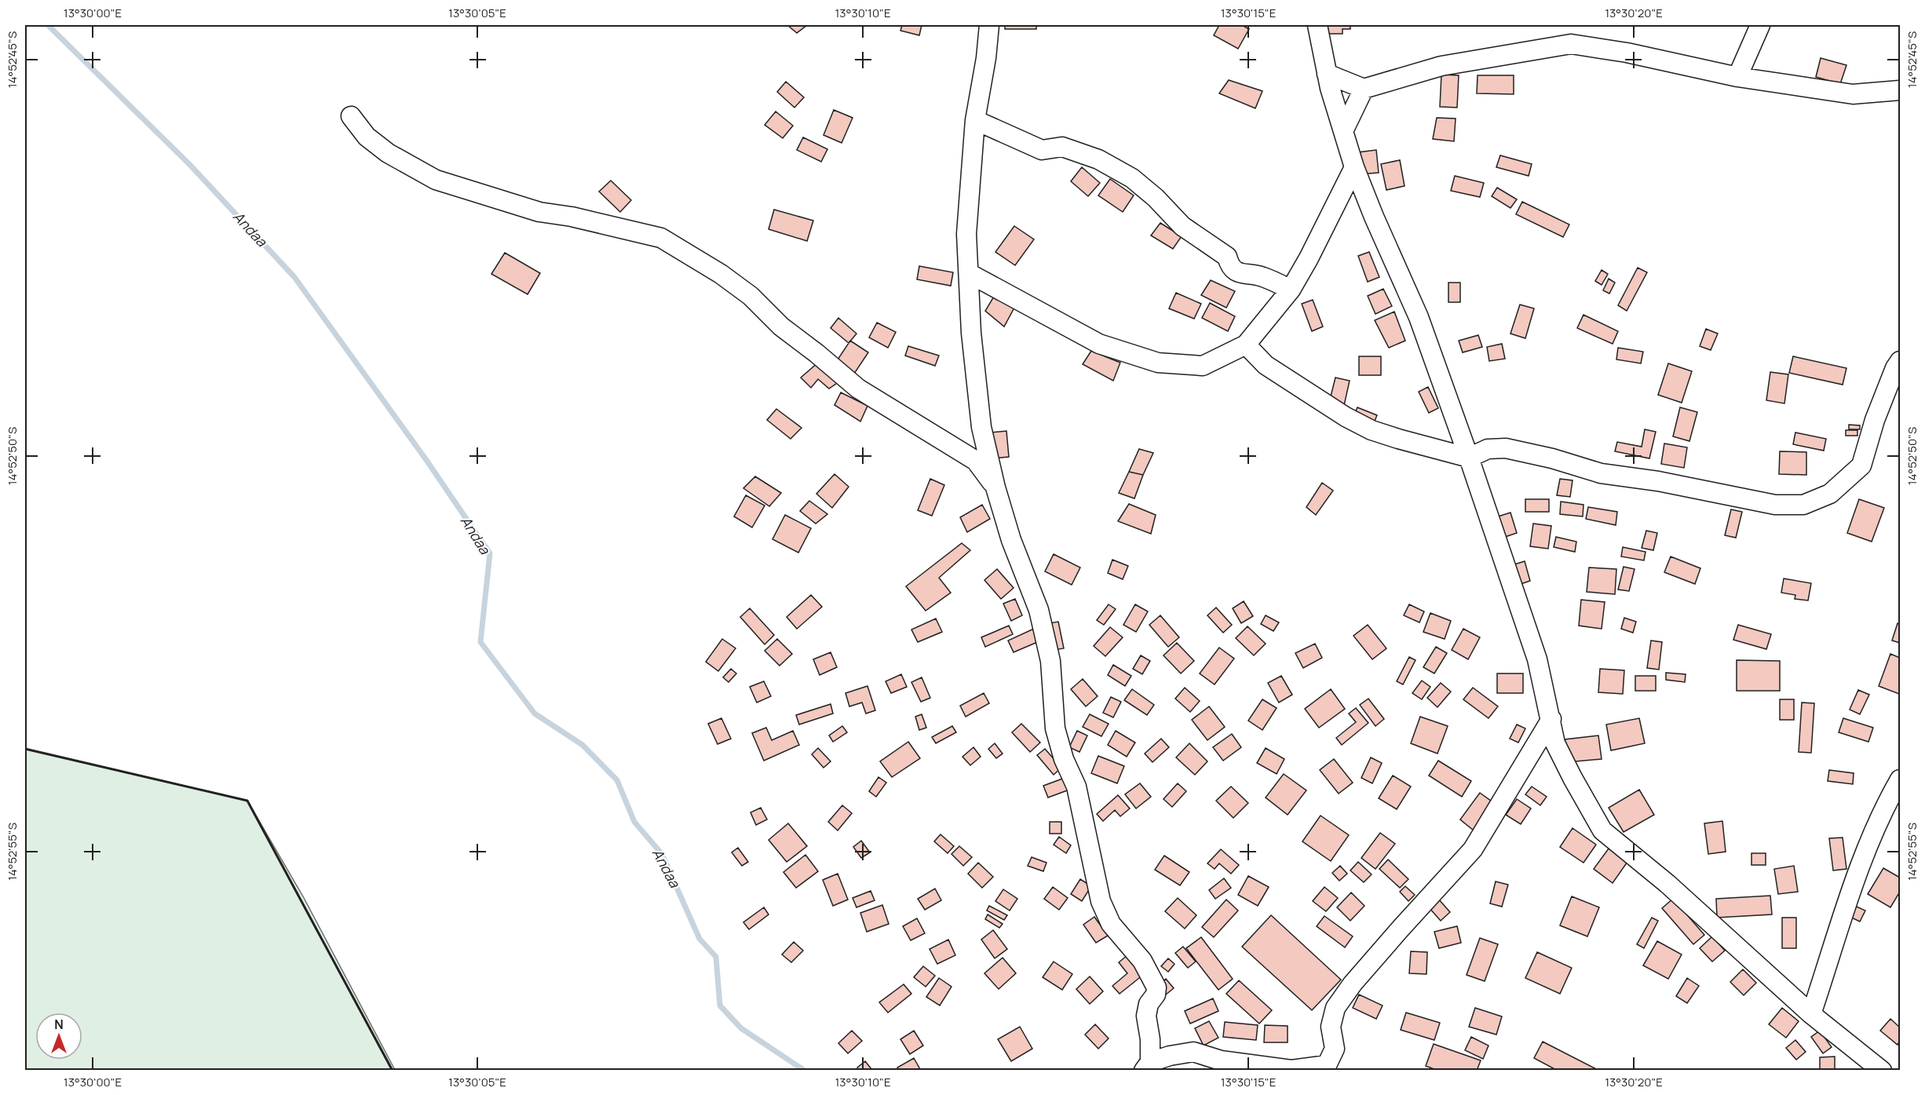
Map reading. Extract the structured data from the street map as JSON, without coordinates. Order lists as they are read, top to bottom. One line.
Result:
{"water":["Andaa"],"north":"top","coordinates":["13°30'00\"E","13°30'05\"E","13°30'10\"E","13°30'15\"E","13°30'20\"E","14°52'45\"S","14°52'50\"S","14°52'55\"S"]}
